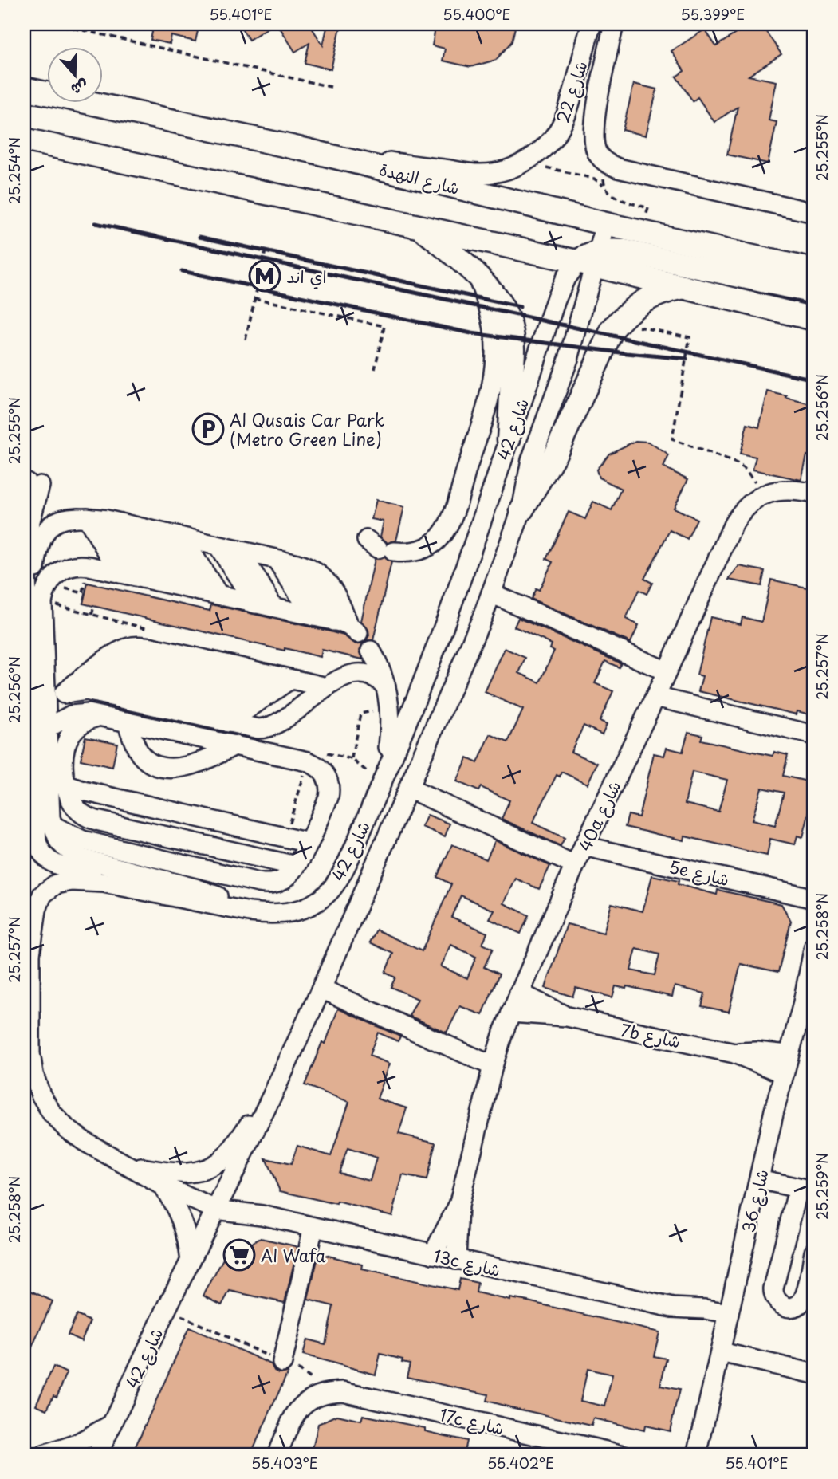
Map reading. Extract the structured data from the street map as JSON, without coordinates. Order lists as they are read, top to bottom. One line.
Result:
{"streets":{"main road":["شارع النهدة"],"street":["شارع 22","شارع 42","40a شارع","5e شارع","7b شارع","شارع 36","13c شارع","17c شارع"]},"crossings":[["شارع 22","شارع النهدة"],["شارع النهدة","شارع 42"],["شارع 42","13c شارع"],["40a شارع","5e شارع"],["40a شارع","7b شارع"],["40a شارع","13c شارع"],["7b شارع","شارع 36"],["شارع 36","13c شارع"]],"places":{"metro station":["اي اند"],"parking":["Al Qusais Car Park (Metro Green Line)"],"supermarket":["Al Wafa"]},"north":"bottom","coordinates":["55.401°E","55.400°E","55.399°E","25.255°N","25.254°N","25.256°N","25.257°N","25.258°N","25.259°N","55.403°E","55.402°E"]}
